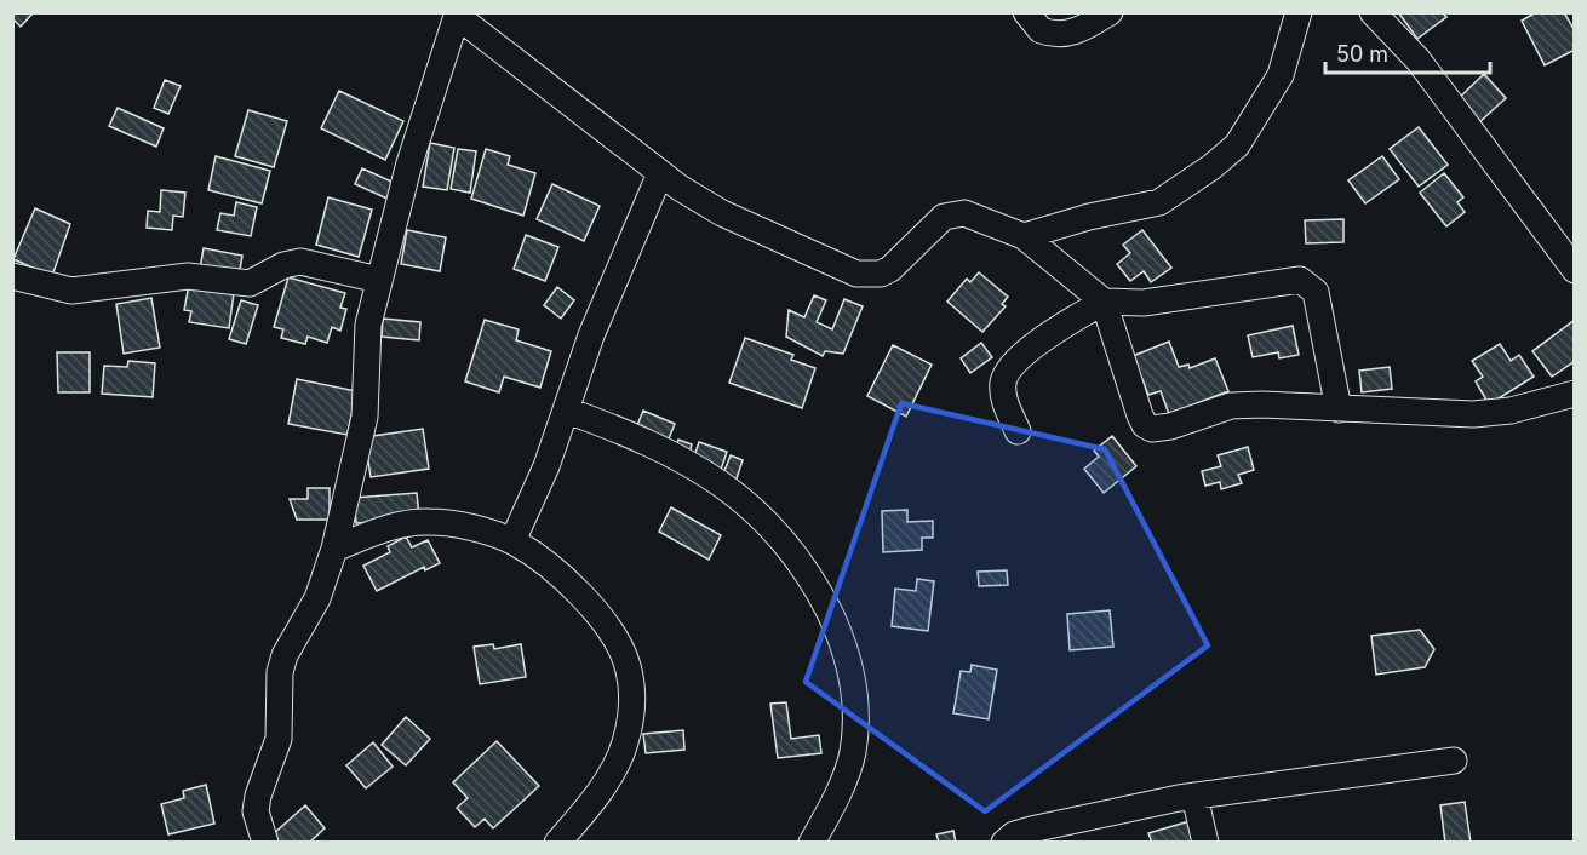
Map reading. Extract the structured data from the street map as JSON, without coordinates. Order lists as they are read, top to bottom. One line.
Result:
{"scale_bar":"50 m"}
